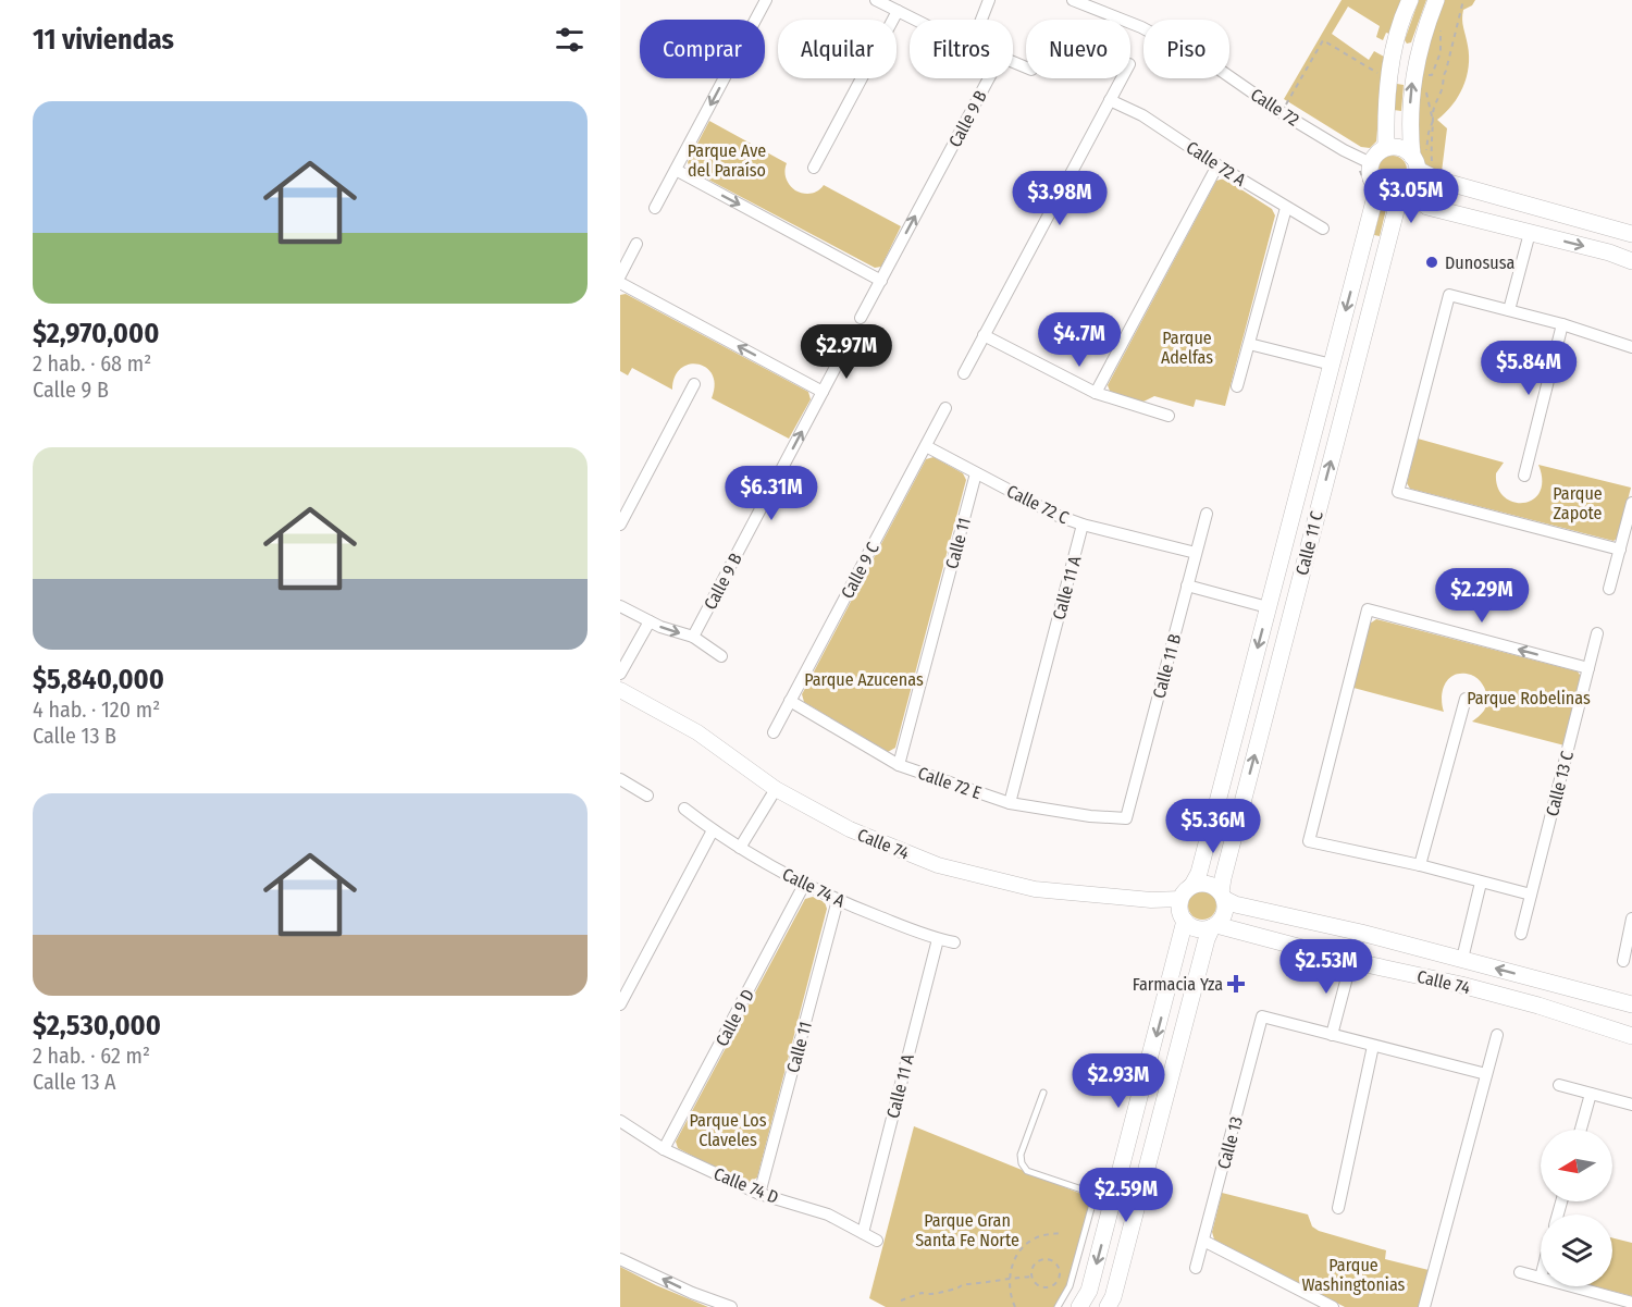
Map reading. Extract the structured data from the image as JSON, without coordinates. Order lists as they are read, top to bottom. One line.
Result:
{"streets":{"main road":["Calle 11 C","Calle 74"],"street":["Calle 72","Calle 9 B","Calle 72 A","Calle 72 C","Calle 11","Calle 9 C","Calle 11 A","Calle 11 B","Calle 72 E","Calle 13 C","Calle 74 A","Calle 9 D","Calle 13","Calle 74 D"]},"crossings":[["Calle 72","Calle 11 C"],["Calle 72 C","Calle 11"],["Calle 72 C","Calle 9 C"],["Calle 72 C","Calle 11 A"],["Calle 72 C","Calle 11 B"],["Calle 11","Calle 72 E"],["Calle 11","Calle 74 A"],["Calle 11","Calle 74 D"],["Calle 11 C","Calle 74"],["Calle 9 C","Calle 72 E"],["Calle 11 A","Calle 72 E"],["Calle 11 A","Calle 74 A"],["Calle 11 A","Calle 74 D"],["Calle 11 B","Calle 72 E"],["Calle 74 A","Calle 9 D"],["Calle 9 D","Calle 74 D"]],"one_way":["Calle 9 B"],"parks":["Parque Ave del Paraíso","Parque Adelfas","Parque Zapote","Parque Azucenas","Parque Robelinas","Parque Los Claveles","Parque Gran Santa Fe Norte","Parque Washingtonias"],"places":{"other":["Dunosusa"],"health":["Farmacia Yza"]},"north":"left","page":{"heading":"11 viviendas","chip":["Comprar","Alquilar","Filtros","Nuevo","Piso"],"list":[{"name":"$2,970,000","note":"2 hab. · 68 m² · Calle 9 B"},{"name":"$5,840,000","note":"4 hab. · 120 m² · Calle 13 B"},{"name":"$2,530,000","note":"2 hab. · 62 m² · Calle 13 A"}],"price":["$3.05M","$3.98M","$4.7M","$2.97M","$5.84M","$6.31M","$2.29M","$5.36M","$2.53M","$2.93M","$2.59M"]}}
